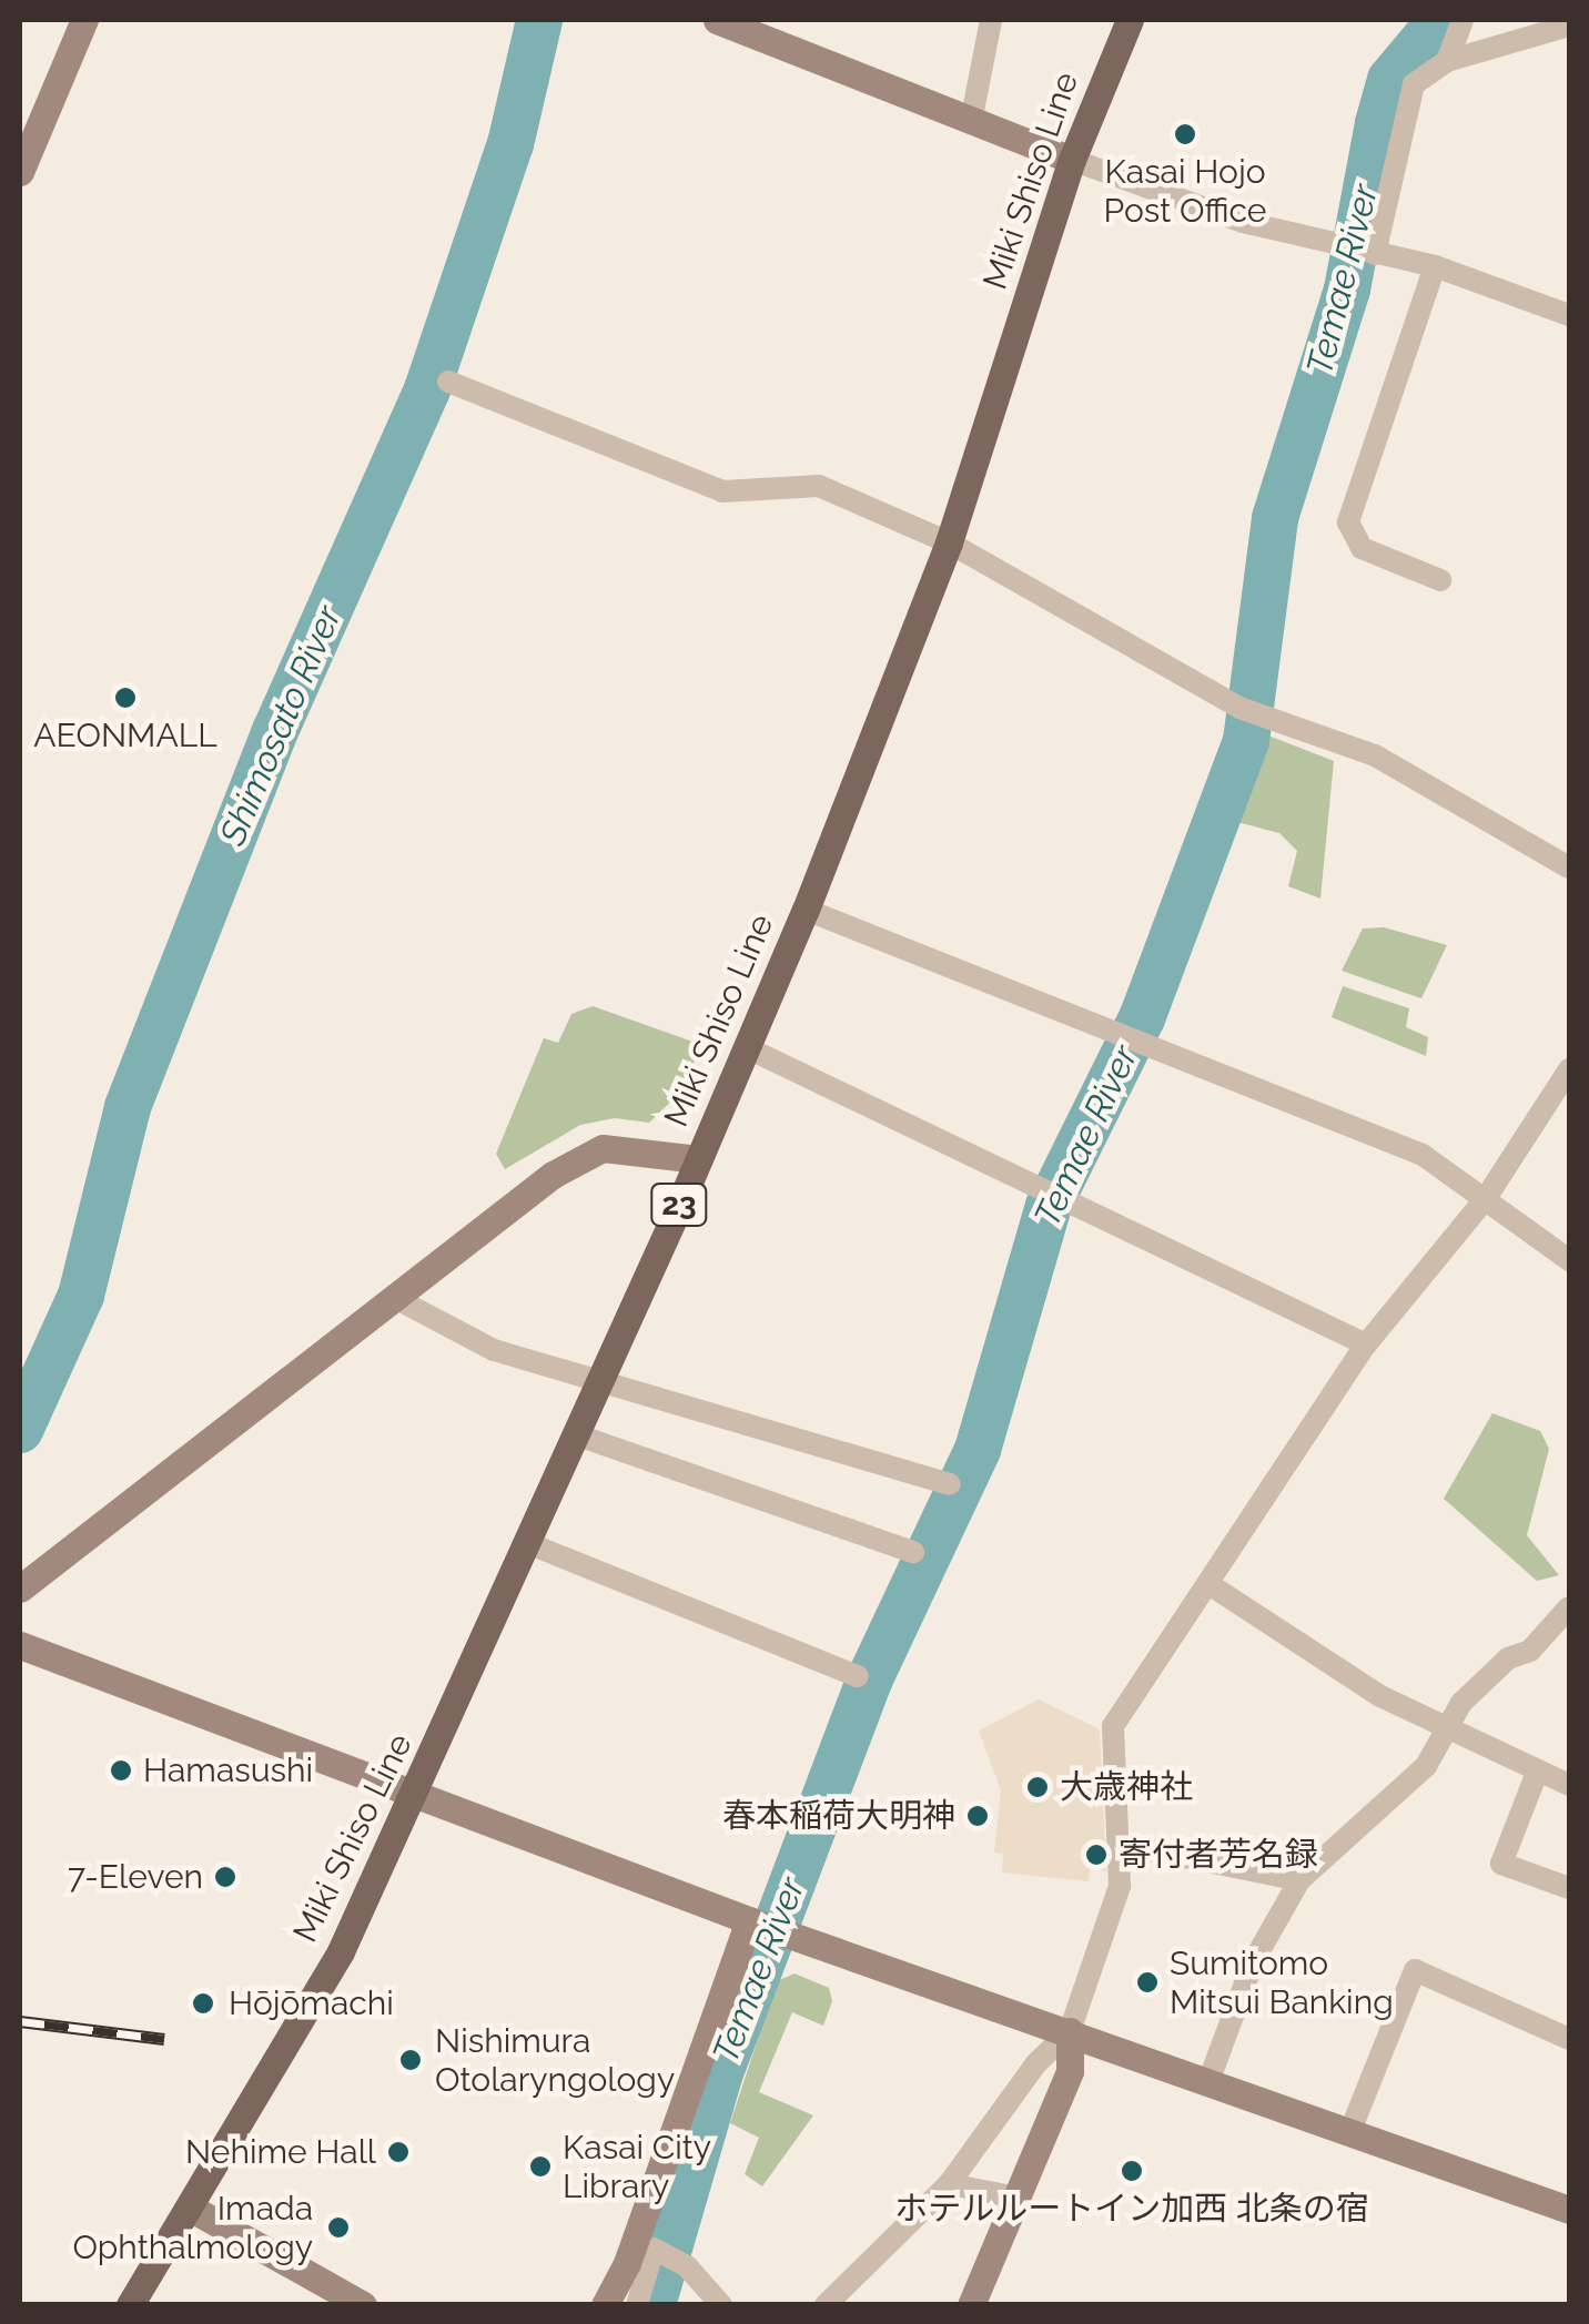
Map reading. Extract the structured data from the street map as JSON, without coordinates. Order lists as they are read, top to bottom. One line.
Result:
{"streets":{"main road":["Miki Shiso Line","23"]},"water":["Temae River","Shimosato River"],"places":["Kasai Hojo Post Office","AEONMALL","Hamasushi","大歳神社","春本稲荷大明神","寄付者芳名録","7-Eleven","Sumitomo Mitsui Banking","Hōjōmachi","Nishimura Otolaryngology","Nehime Hall","Kasai City Library","ホテルルートイン加西 北条の宿","Imada Ophthalmology"]}
